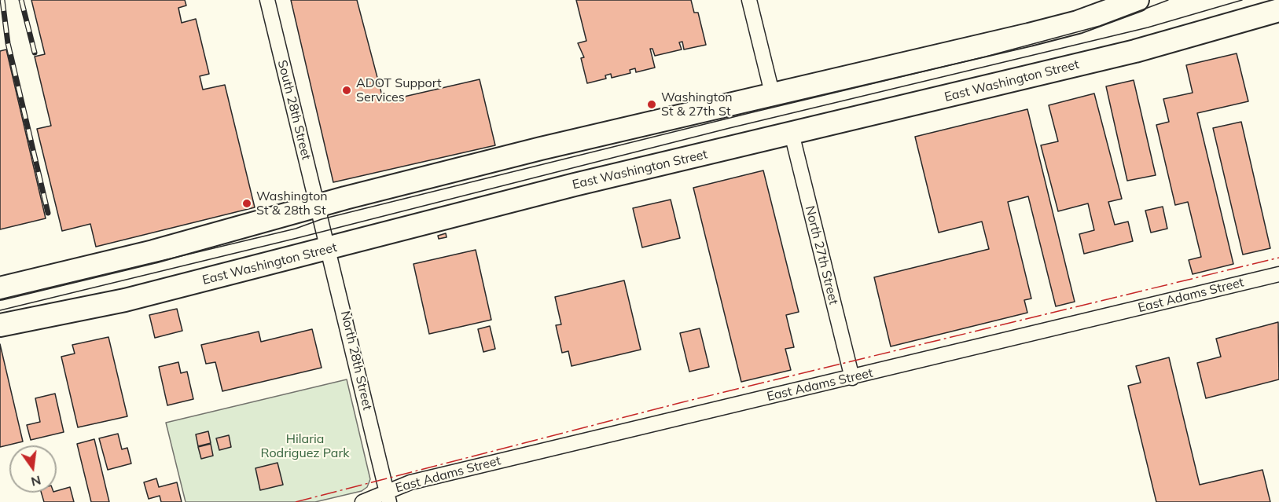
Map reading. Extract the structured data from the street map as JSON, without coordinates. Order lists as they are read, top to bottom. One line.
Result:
{"streets":{"main road":["East Washington Street"],"street":["South 28th Street","North 27th Street","East Adams Street","North 28th Street"]},"crossings":[["East Washington Street","North 27th Street"],["East Washington Street","North 28th Street"],["South 28th Street","North 28th Street"],["North 27th Street","East Adams Street"],["East Adams Street","North 28th Street"]],"parks":["Hilaria Rodriguez Park"],"places":["ADOT Support Services","Washington St & 27th St","Washington St & 28th St"],"north":"bottom"}
